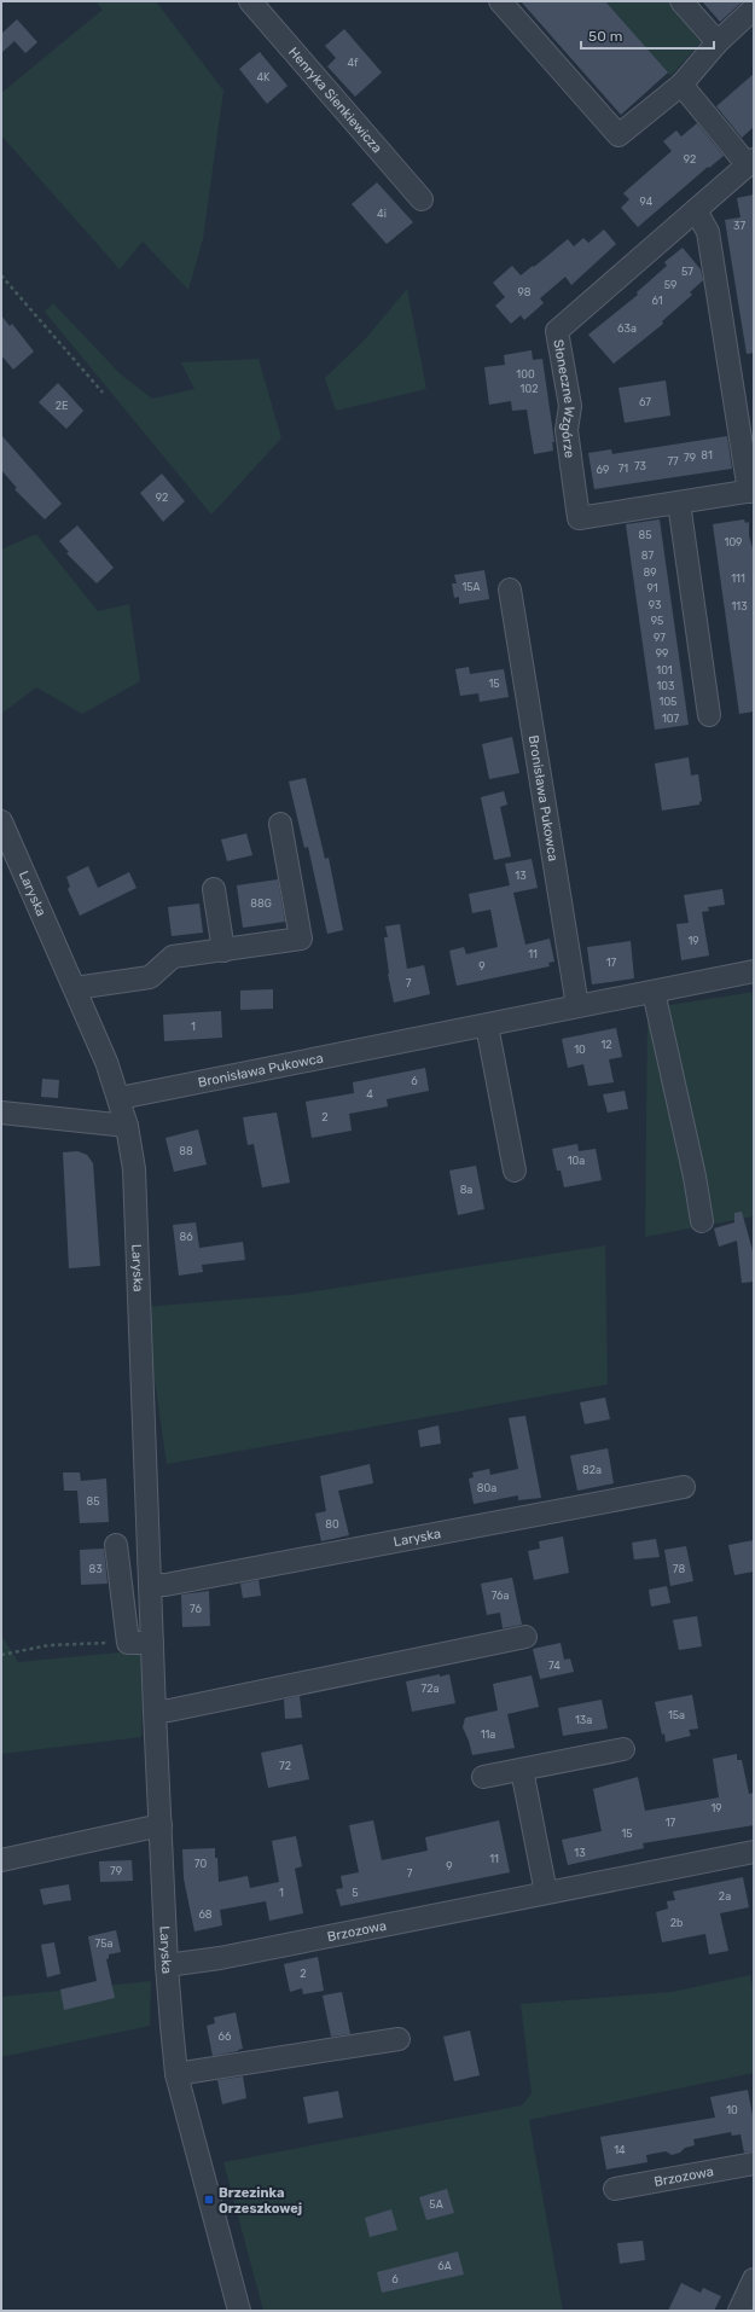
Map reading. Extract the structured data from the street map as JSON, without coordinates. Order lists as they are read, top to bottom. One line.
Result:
{"streets":{"street":["Henryka Sienkiewicza","Słoneczne Wzgórze","Bronisława Pukowca","Laryska","Brzozowa"]},"crossings":[["Bronisława Pukowca","Laryska"],["Laryska","Brzozowa"]],"places":{"transit":["Brzezinka Orzeszkowej"]},"house_numbers":["4f","4K","92","94","4i","37","57","59","98","61","63a","100","102","67","2E","81","79","77","73","71","69","92","85","109","87","89","111","15A","91","93","113","95","97","99","101","15","103","105","107","13","88G","19","11","17","9","7","1","12","10","6","4","2","88","10a","8a","86","82a","80a","85","80","83","78","76a","76","74","72a","15a","13a","11a","72","19","17","15","13","11","70","9","79","7","1","5","2a","68","2b","75a","2","66","10","14","5A","6A","6"],"scale_bar":"50 m"}
